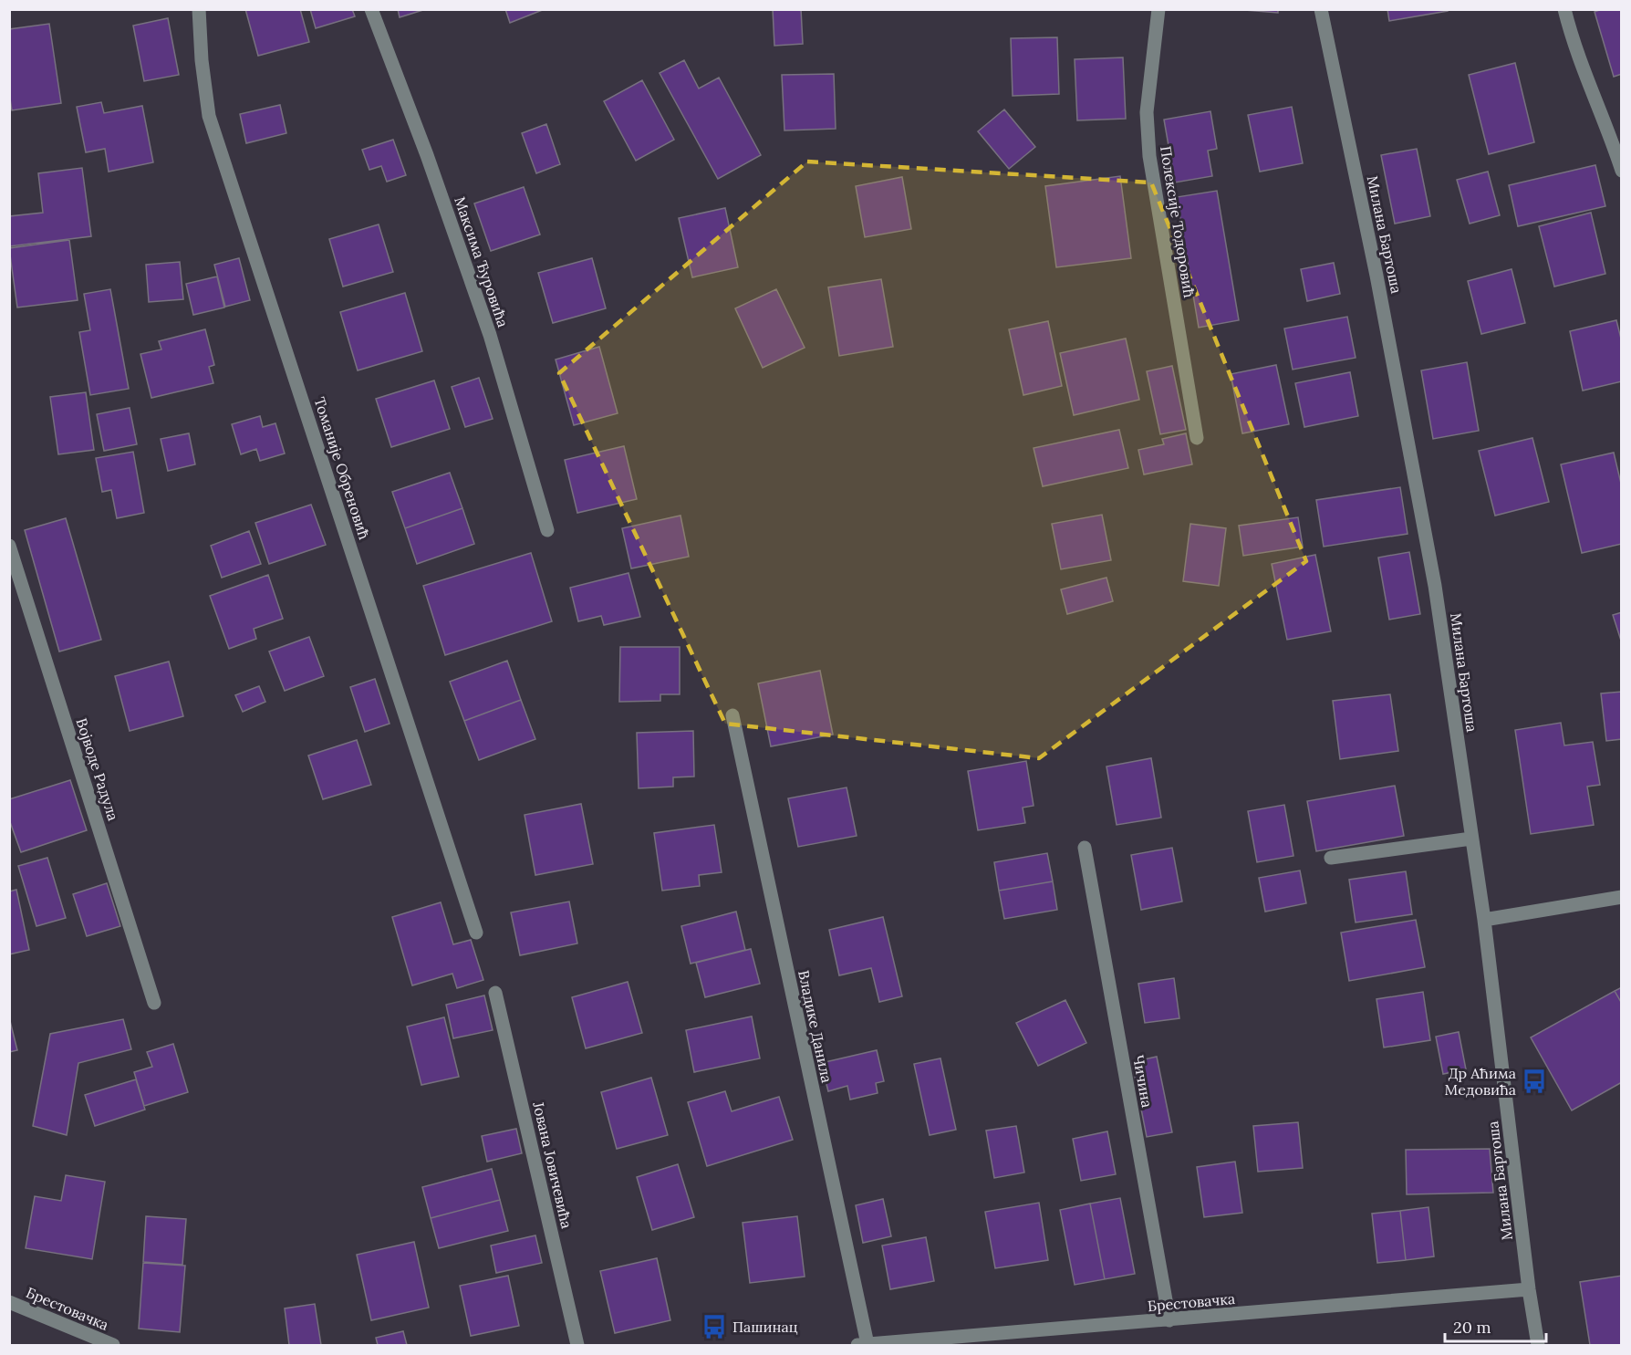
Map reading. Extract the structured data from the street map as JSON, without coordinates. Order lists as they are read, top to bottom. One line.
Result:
{"streets":{"street":["Полексије Тодоровић","Милана Бартоша","Максима Ђуровића","Томаније Обреновић","Војводе Радула","Владике Данила","Чичина","Јована Јовичевића","Брестовачка"]},"crossings":[["Милана Бартоша","Брестовачка"],["Владике Данила","Брестовачка"],["Чичина","Брестовачка"]],"places":{"bus stop":["Др Аћима Медовића","Пашинац"]},"scale_bar":"20 m"}
